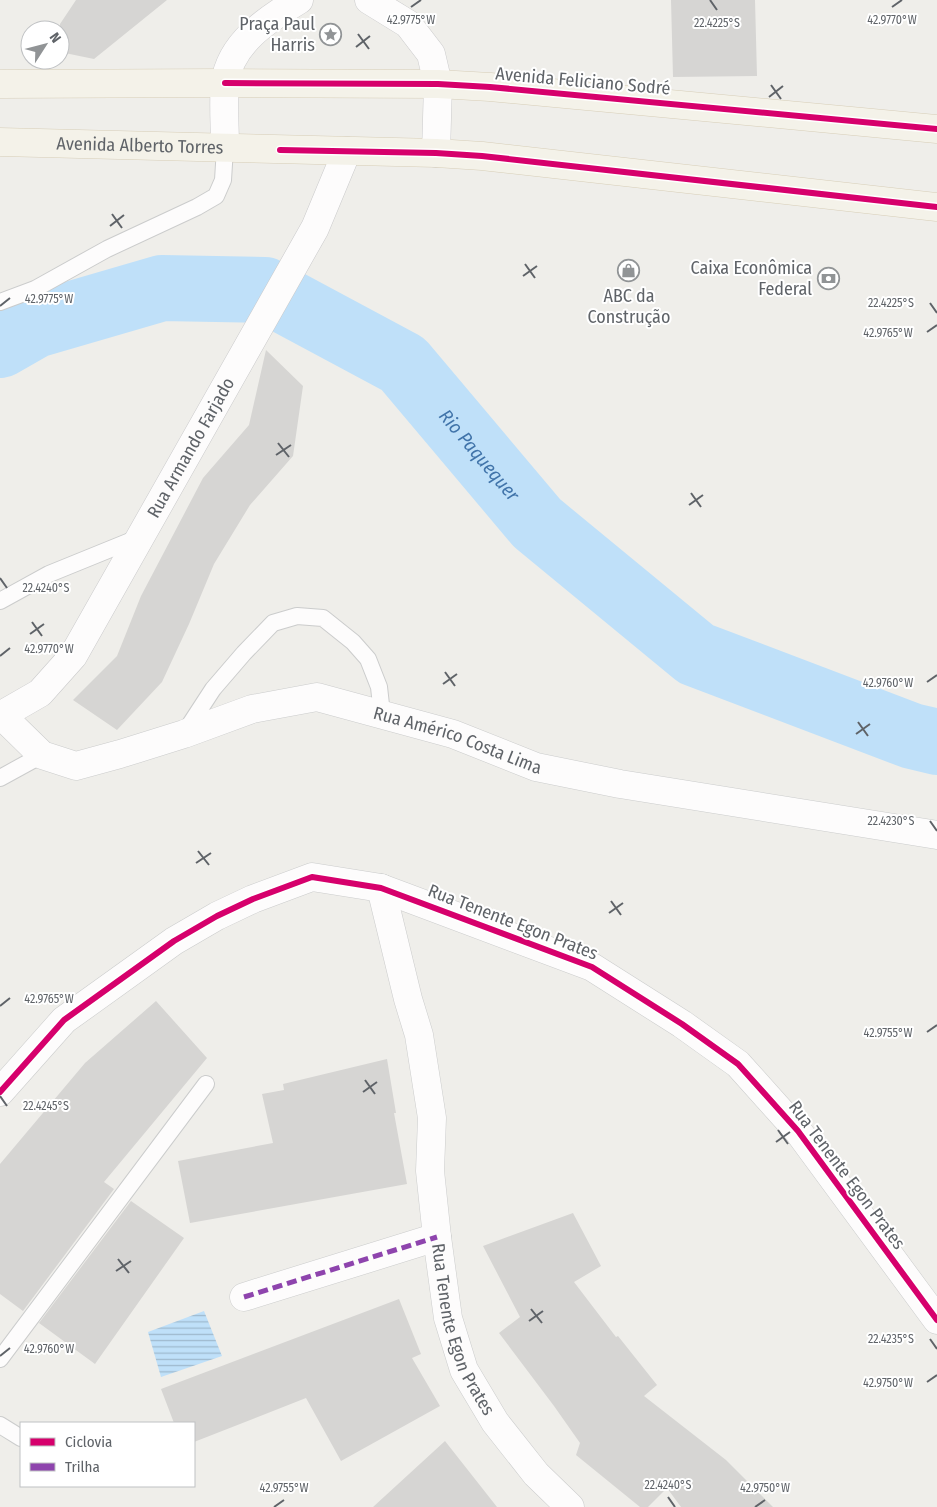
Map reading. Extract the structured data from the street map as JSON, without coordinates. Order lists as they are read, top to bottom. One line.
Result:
{"streets":{"main road":["Avenida Feliciano Sodré","Avenida Alberto Torres"],"street":["Rua Armando Farjado","Rua Américo Costa Lima","Rua Tenente Egon Prates"]},"crossings":[["Avenida Alberto Torres","Rua Armando Farjado"],["Rua Armando Farjado","Rua Américo Costa Lima"]],"water":["Rio Paquequer"],"places":{"place":["Praça Paul Harris"],"shop":["ABC da Construção"],"bank":["Caixa Econômica Federal"]},"legend":["Ciclovia","Trilha"],"north":"top right","coordinates":["42.9775°W","42.9770°W","22.4225°S","42.9765°W","22.4240°S","42.9760°W","22.4230°S","42.9755°W","22.4245°S","22.4235°S","42.9750°W"]}
